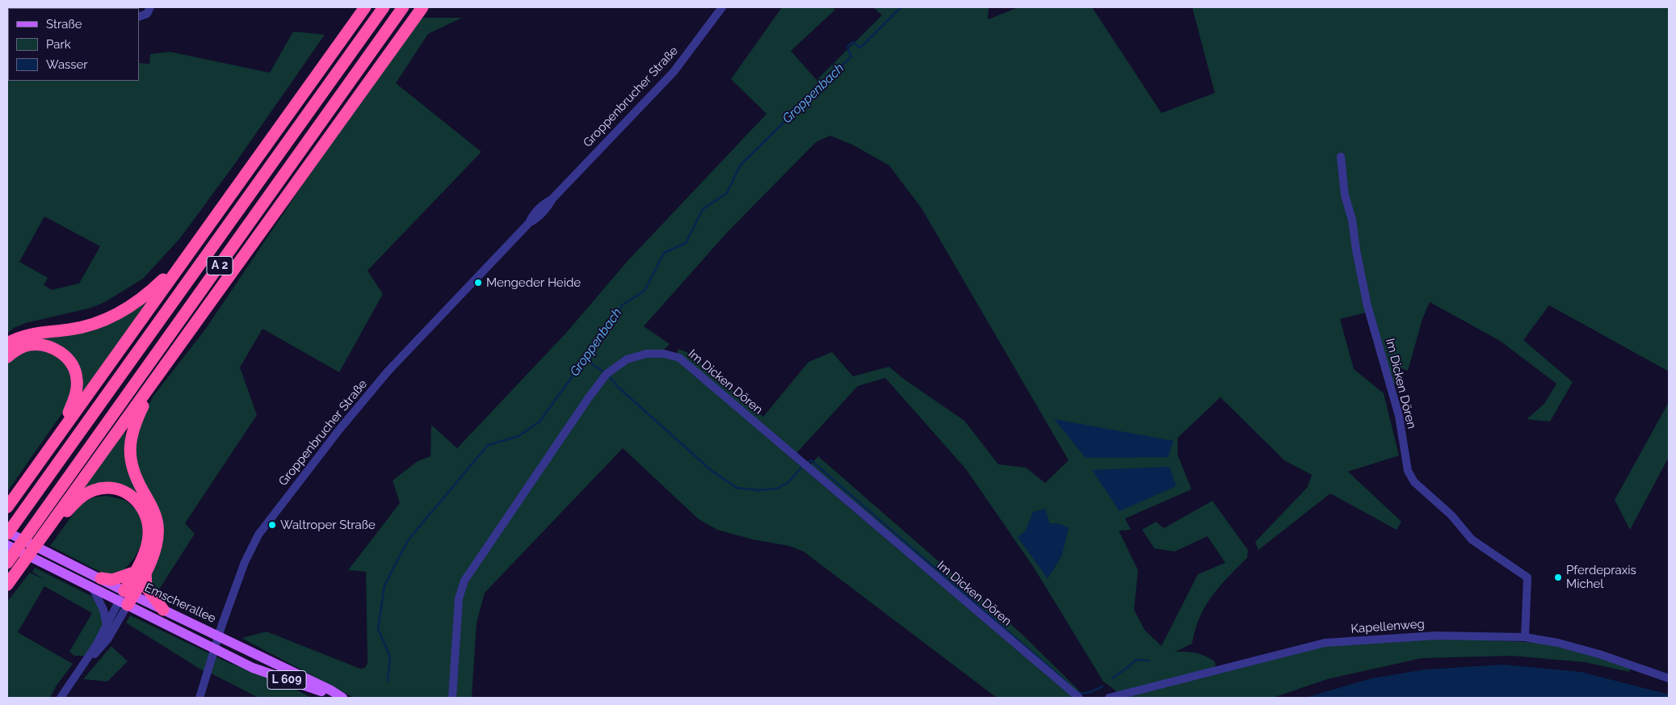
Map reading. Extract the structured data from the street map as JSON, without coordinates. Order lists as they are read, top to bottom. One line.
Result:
{"streets":{"highway":["A 2"],"main road":["Emscherallee","L 609"],"street":["Groppenbrucher Straße","Im Dicken Dören","Kapellenweg"]},"crossings":[["A 2","Emscherallee"],["Im Dicken Dören","Kapellenweg"]],"water":["Groppenbach"],"places":["Mengeder Heide","Waltroper Straße","Pferdepraxis Michel"],"legend":["Straße","Park","Wasser"]}
